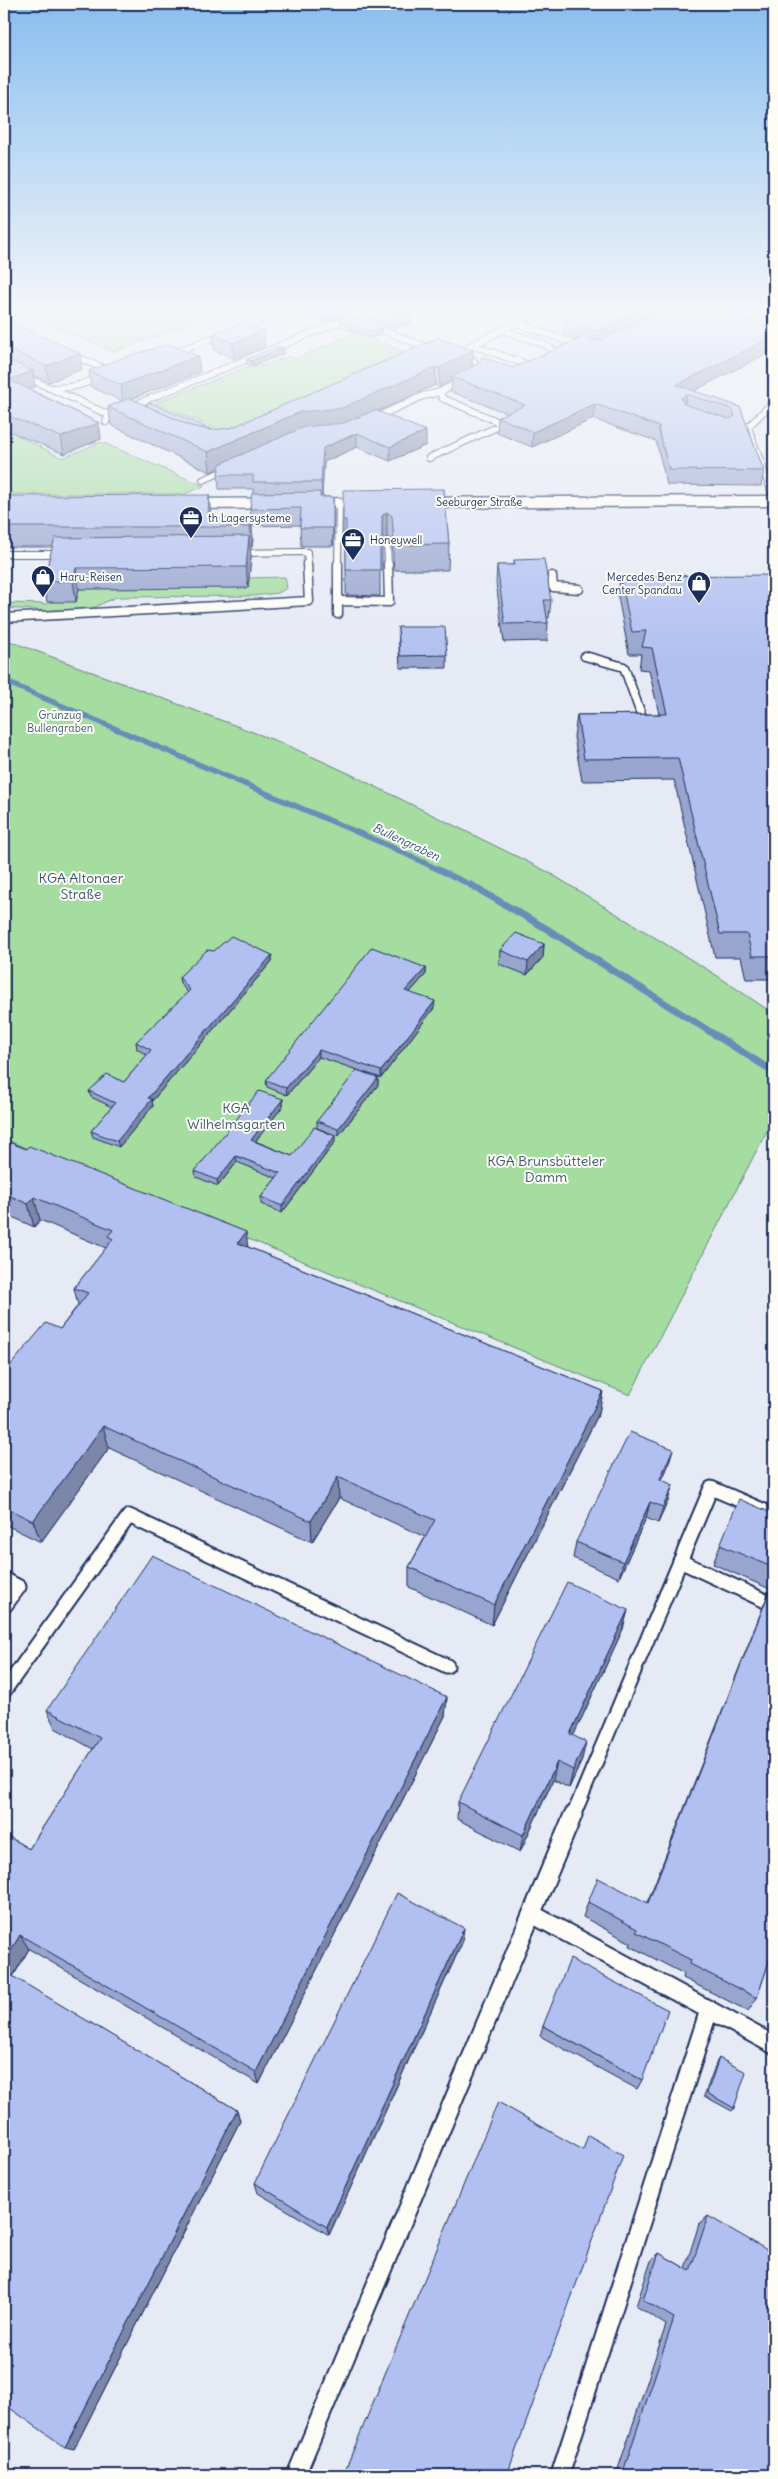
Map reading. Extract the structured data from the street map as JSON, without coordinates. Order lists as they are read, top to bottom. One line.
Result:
{"streets":{"street":["Seeburger Straße"]},"water":["Bullengraben"],"parks":["Grünzug Bullengraben","KGA Altonaer Straße","KGA Wilhelmsgarten","KGA Brunsbütteler Damm"],"places":{"office":["th Lagersysteme","Honeywell"],"shop":["Haru-Reisen","Mercedes Benz Center Spandau"]}}
